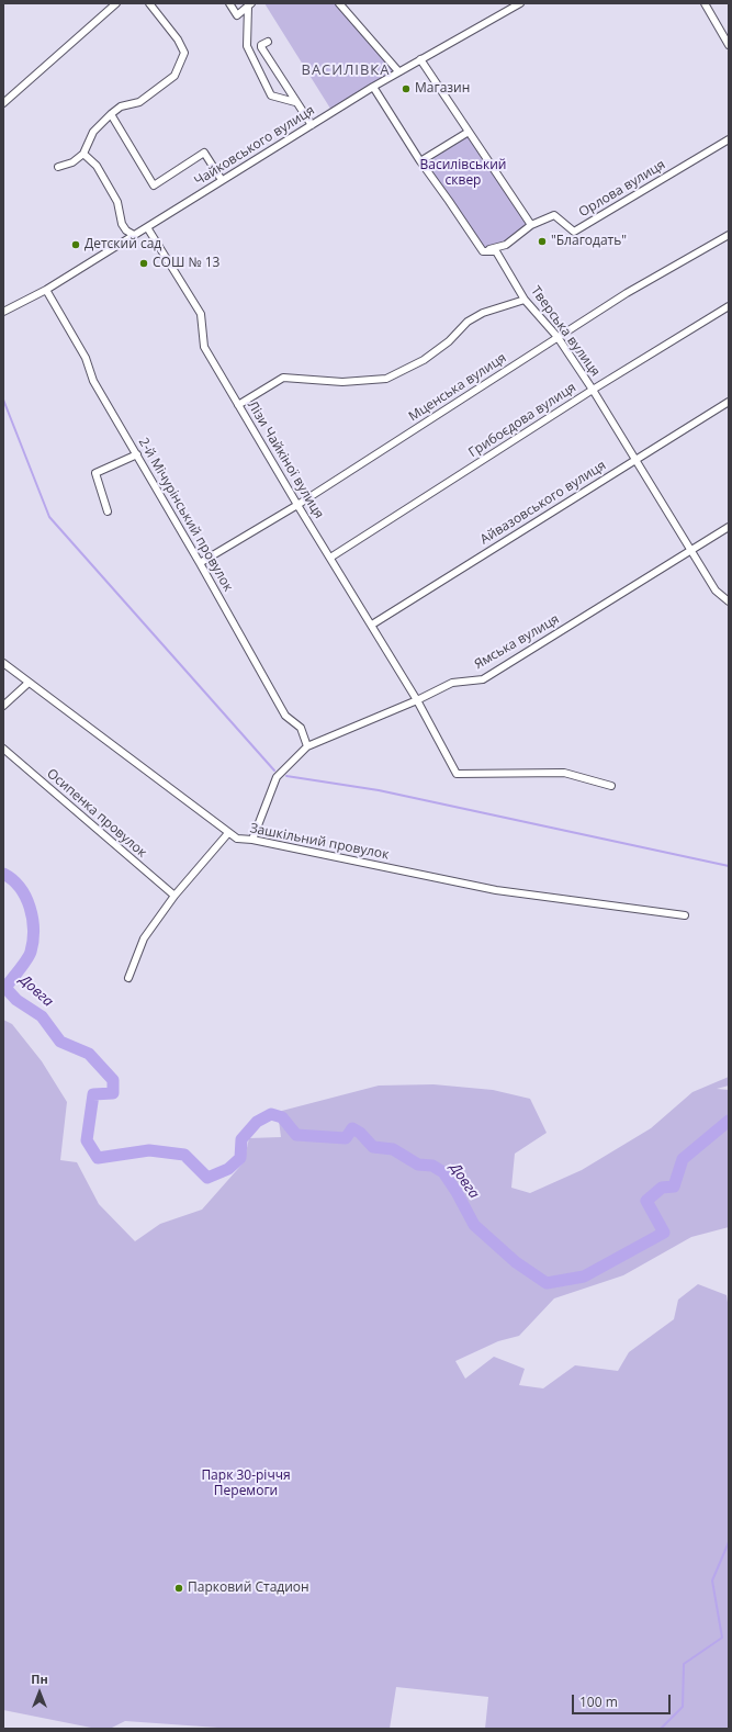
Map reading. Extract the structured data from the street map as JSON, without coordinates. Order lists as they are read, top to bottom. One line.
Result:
{"streets":{"street":["Чайковського вулиця","Орлова вулиця","Тверська вулиця","Мценська вулиця","Грибоєдова вулиця","Лізи Чайкіної вулиця","Айвазовського вулиця","2-й Мічурінський провулок","Ямська вулиця","Осипенка провулок","Зашкільний провулок"]},"crossings":[["Чайковського вулиця","Лізи Чайкіної вулиця"],["Чайковського вулиця","2-й Мічурінський провулок"],["Орлова вулиця","Тверська вулиця"],["Тверська вулиця","Мценська вулиця"],["Тверська вулиця","Грибоєдова вулиця"],["Тверська вулиця","Айвазовського вулиця"],["Тверська вулиця","Ямська вулиця"],["Мценська вулиця","Лізи Чайкіної вулиця"],["Мценська вулиця","2-й Мічурінський провулок"],["Грибоєдова вулиця","Лізи Чайкіної вулиця"],["Лізи Чайкіної вулиця","Айвазовського вулиця"],["Лізи Чайкіної вулиця","Ямська вулиця"],["2-й Мічурінський провулок","Ямська вулиця"],["Ямська вулиця","Зашкільний провулок"]],"districts":["ВАСИЛІВКА"],"water":["Довга"],"parks":["Василівський сквер","Парк 30-річчя Перемоги"],"places":["Магазин","\"Благодать\"","Детский сад","СОШ № 13","Парковий Стадион"],"scale_bar":"100 m","north":"top"}
